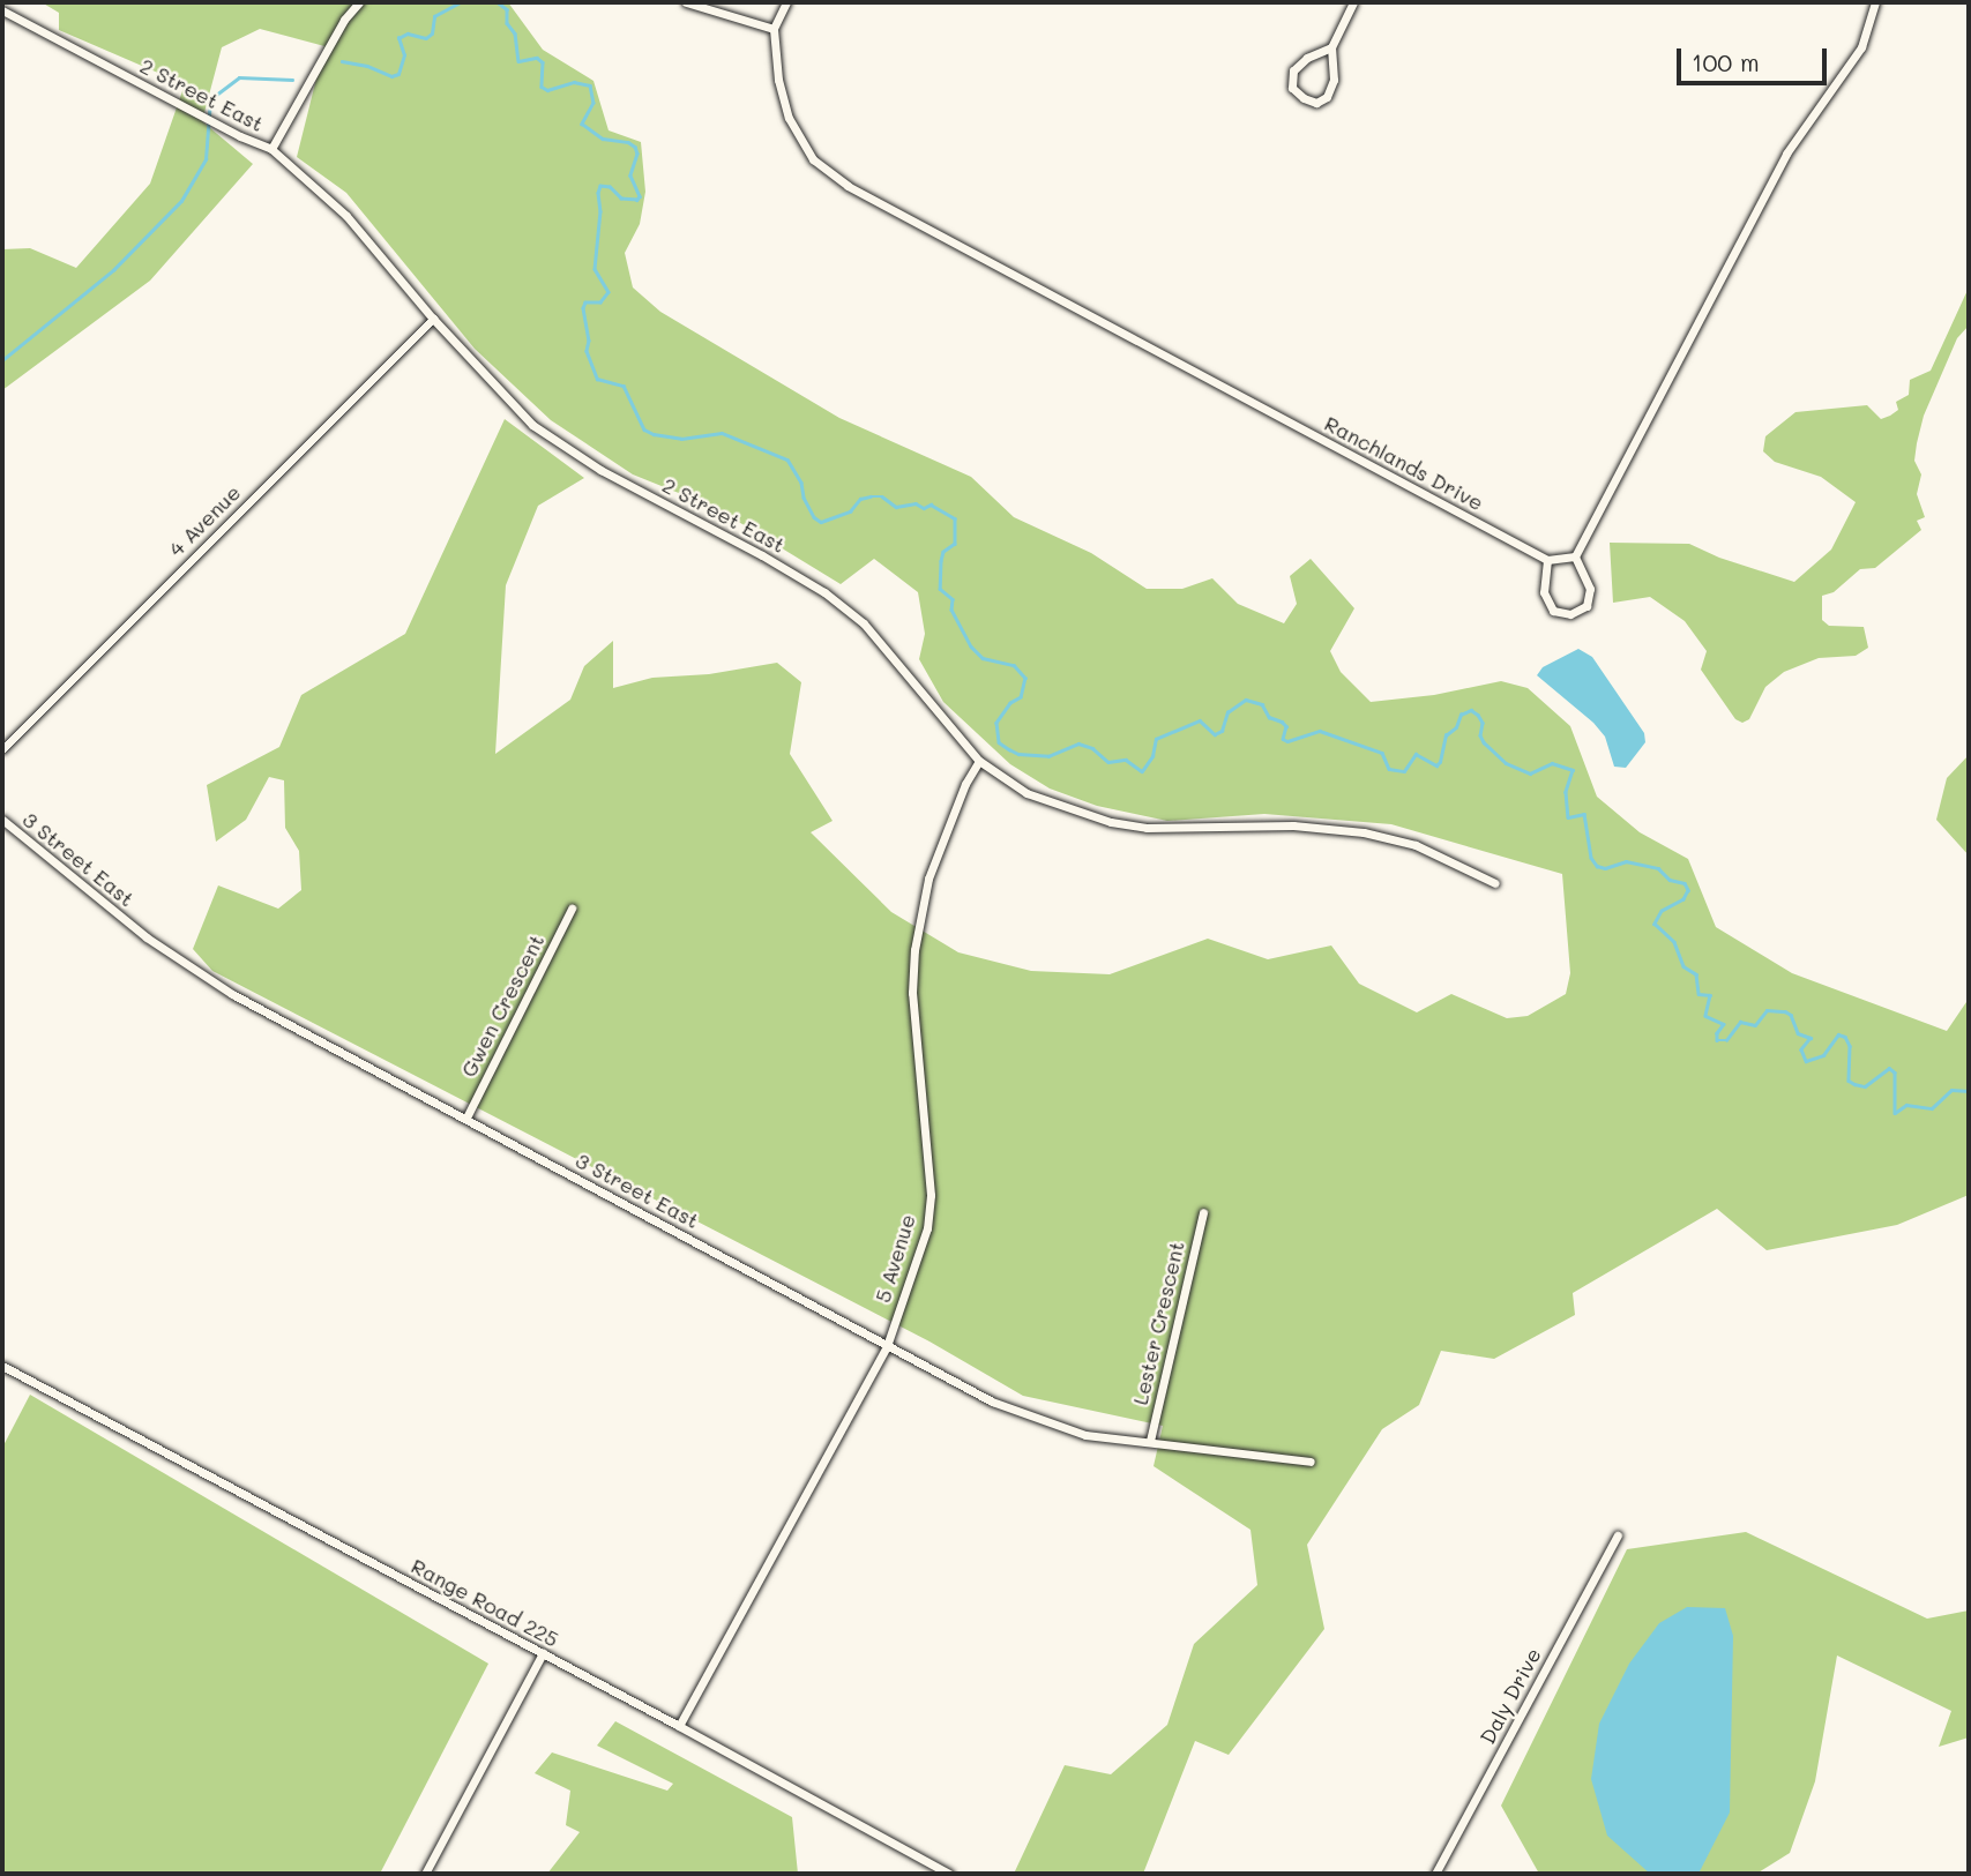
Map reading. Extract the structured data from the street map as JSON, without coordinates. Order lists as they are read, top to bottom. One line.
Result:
{"streets":{"street":["2 Street East","Ranchlands Drive","4 Avenue","3 Street East","Gwen Crescent","5 Avenue","Lester Crescent","Range Road 225","Daly Drive"]},"crossings":[["2 Street East","4 Avenue"],["2 Street East","5 Avenue"],["3 Street East","Gwen Crescent"],["3 Street East","5 Avenue"],["3 Street East","Lester Crescent"],["5 Avenue","Range Road 225"]],"scale_bar":"100 m"}
